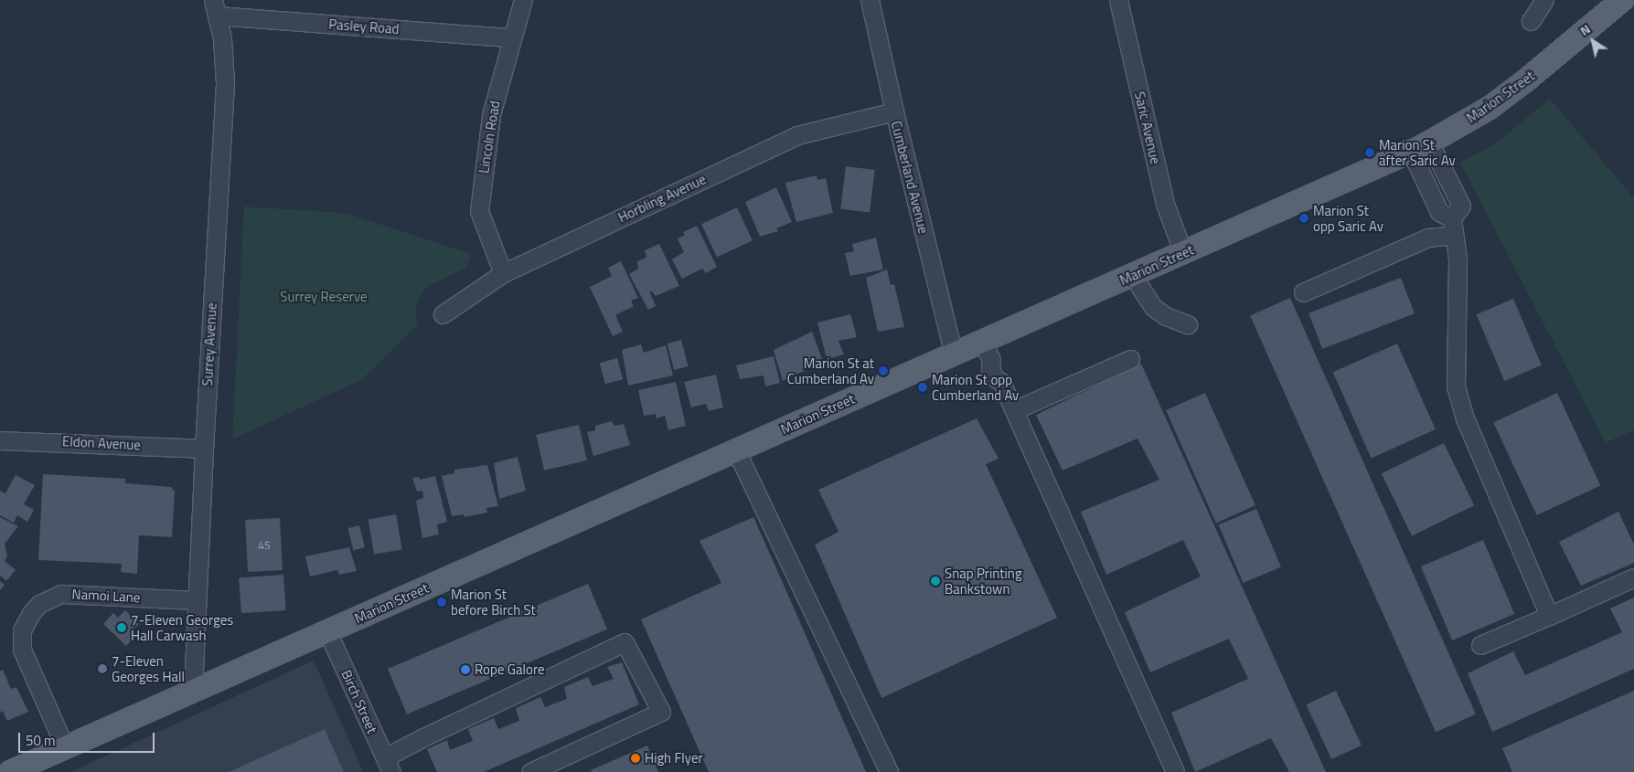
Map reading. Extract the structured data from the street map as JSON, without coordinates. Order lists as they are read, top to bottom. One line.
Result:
{"streets":{"main road":["Marion Street"],"street":["Pasley Road","Saric Avenue","Lincoln Road","Cumberland Avenue","Horbling Avenue","Surrey Avenue","Eldon Avenue","Namoi Lane","Birch Street"]},"crossings":[["Pasley Road","Lincoln Road"],["Pasley Road","Surrey Avenue"],["Marion Street","Saric Avenue"],["Marion Street","Cumberland Avenue"],["Marion Street","Surrey Avenue"],["Marion Street","Namoi Lane"],["Marion Street","Birch Street"],["Lincoln Road","Horbling Avenue"],["Cumberland Avenue","Horbling Avenue"],["Surrey Avenue","Eldon Avenue"],["Surrey Avenue","Namoi Lane"]],"parks":["Surrey Reserve"],"places":["Marion St after Saric Av","Marion St opp Saric Av","Marion St at Cumberland Av","Marion St opp Cumberland Av","Snap Printing Bankstown","Marion St before Birch St","7-Eleven Georges Hall Carwash","7-Eleven Georges Hall","Rope Galore","High Flyer"],"house_numbers":["45"],"scale_bar":"50 m","north":"top left"}
